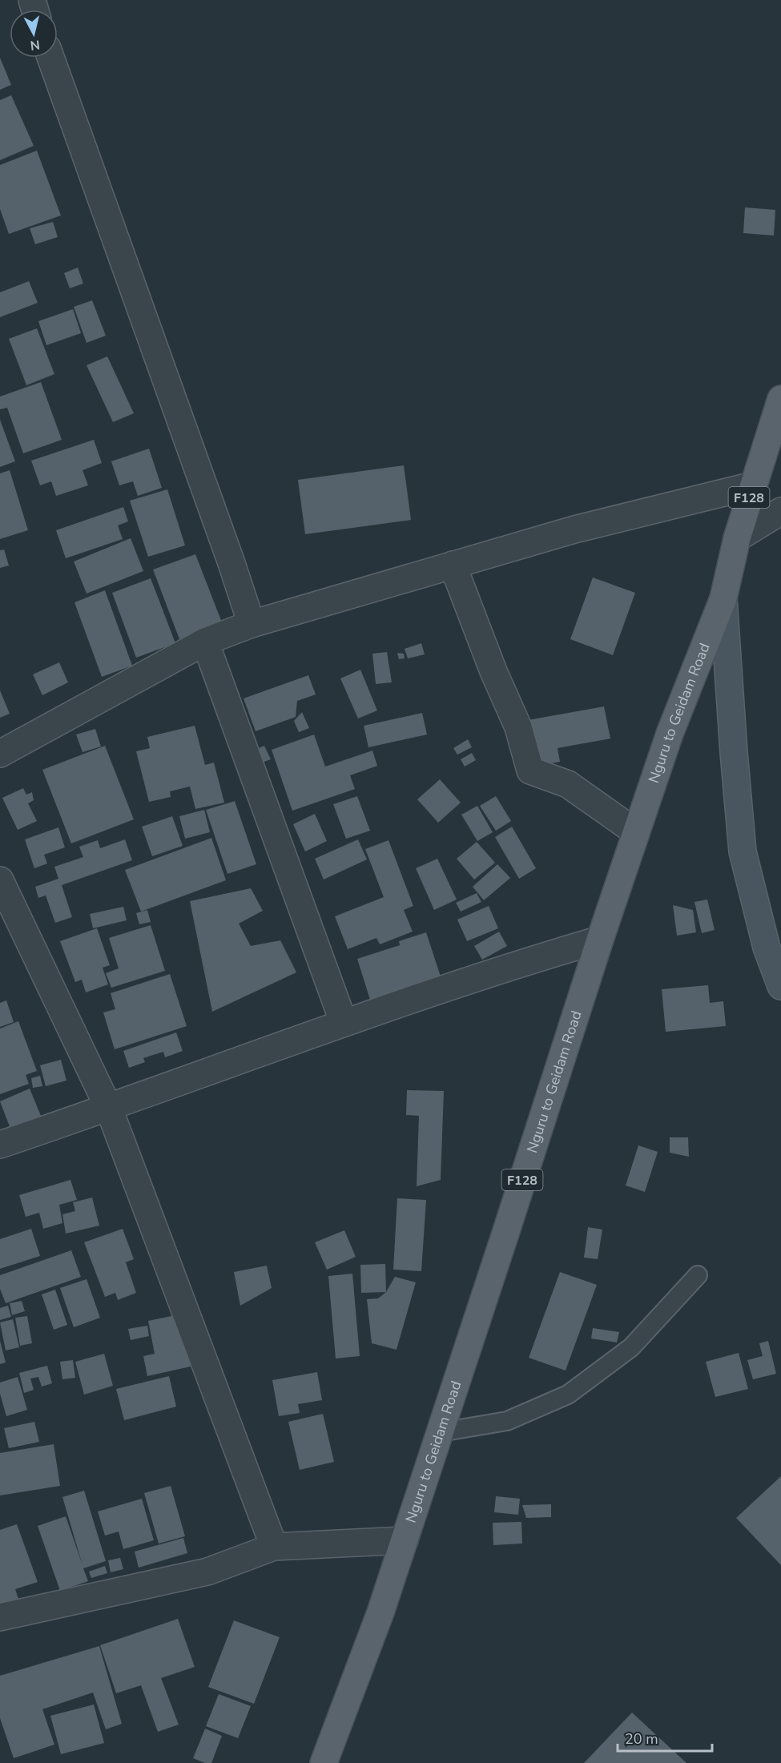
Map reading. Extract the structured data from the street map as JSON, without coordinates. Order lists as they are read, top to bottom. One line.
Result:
{"streets":{"main road":["F128","Nguru to Geidam Road"]},"scale_bar":"20 m","north":"bottom"}
